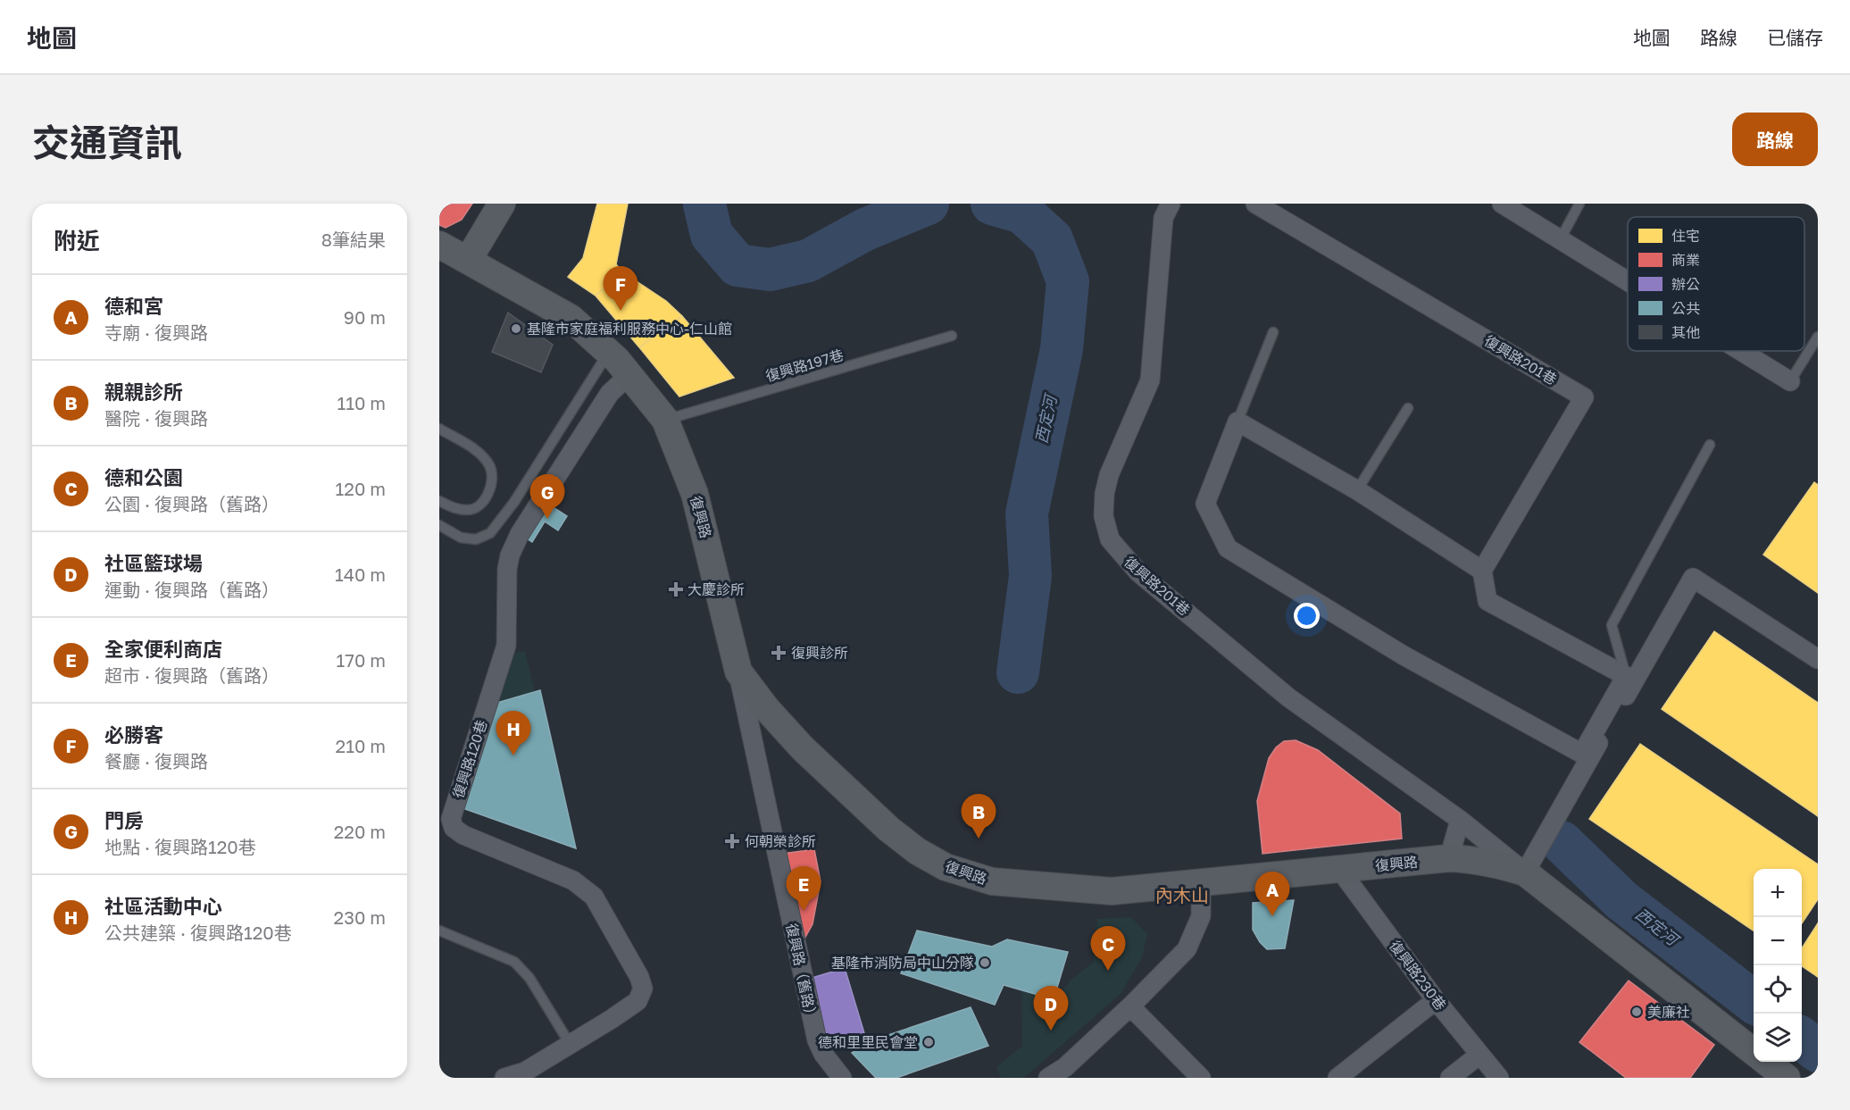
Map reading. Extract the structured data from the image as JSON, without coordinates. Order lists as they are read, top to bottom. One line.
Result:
{"streets":{"street":["復興路201巷","復興路","復興路120巷","復興路（舊路）","復興路230巷"],"lane":["復興路197巷"]},"crossings":[["復興路201巷","復興路"],["復興路197巷","復興路"],["復興路","復興路120巷"],["復興路","復興路（舊路）"],["復興路","復興路230巷"]],"districts":["內木山"],"water":["西定河"],"places":{"other":["基隆市家庭福利服務中心-仁山館","基隆市消防局中山分隊","美廉社","德和里里民會堂"],"health":["大慶診所","復興診所","何朝榮診所"]},"legend":["住宅","商業","辦公","公共","其他"],"page":{"header":"地圖","nav":["地圖","路線","已儲存"],"title":"交通資訊","buttons":"路線","heading":["附近","8筆結果"],"pins":["F","G","H","B","E","A","C","D"],"list":[{"mark":"A","name":"德和宮","note":"寺廟 · 復興路","value":"90 m"},{"mark":"B","name":"親親診所","note":"醫院 · 復興路","value":"110 m"},{"mark":"C","name":"德和公園","note":"公園 · 復興路（舊路）","value":"120 m"},{"mark":"D","name":"社區籃球場","note":"運動 · 復興路（舊路）","value":"140 m"},{"mark":"E","name":"全家便利商店","note":"超市 · 復興路（舊路）","value":"170 m"},{"mark":"F","name":"必勝客","note":"餐廳 · 復興路","value":"210 m"},{"mark":"G","name":"門房","note":"地點 · 復興路120巷","value":"220 m"},{"mark":"H","name":"社區活動中心","note":"公共建築 · 復興路120巷","value":"230 m"}],"map_buttons":["+","−"]}}
